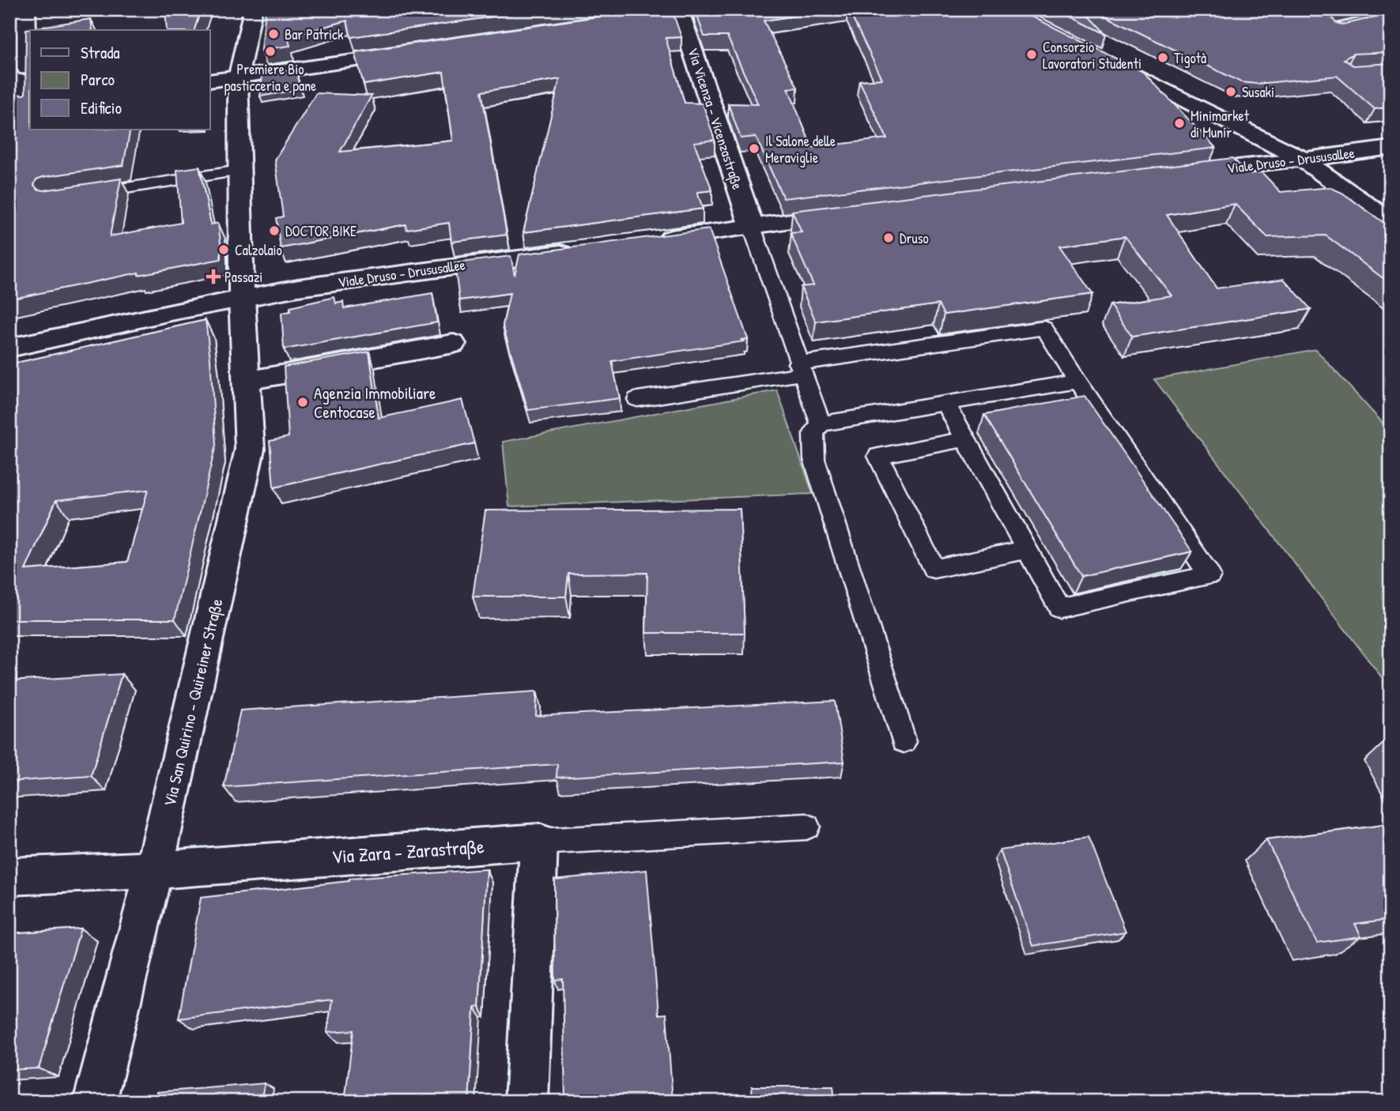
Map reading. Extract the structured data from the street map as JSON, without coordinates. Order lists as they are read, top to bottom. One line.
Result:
{"streets":{"street":["Via Vicenza - Vicenzastraße","Viale Druso - Drususallee","Via San Quirino - Quireiner Straße","Via Zara - Zarastraße"]},"crossings":[["Viale Druso - Drususallee","Via San Quirino - Quireiner Straße"],["Via San Quirino - Quireiner Straße","Via Zara - Zarastraße"]],"places":{"other":["Bar Patrick","Premiere Bio pasticceria e pane","Consorzio Lavoratori Studenti","Tigotà","Susaki","Minimarket di Munir","Il Salone delle Meraviglie","DOCTOR BIKE","Druso","Calzolaio","Agenzia Immobiliare Centocase"],"health":["Passazi"]},"legend":["Strada","Parco","Edificio"]}
